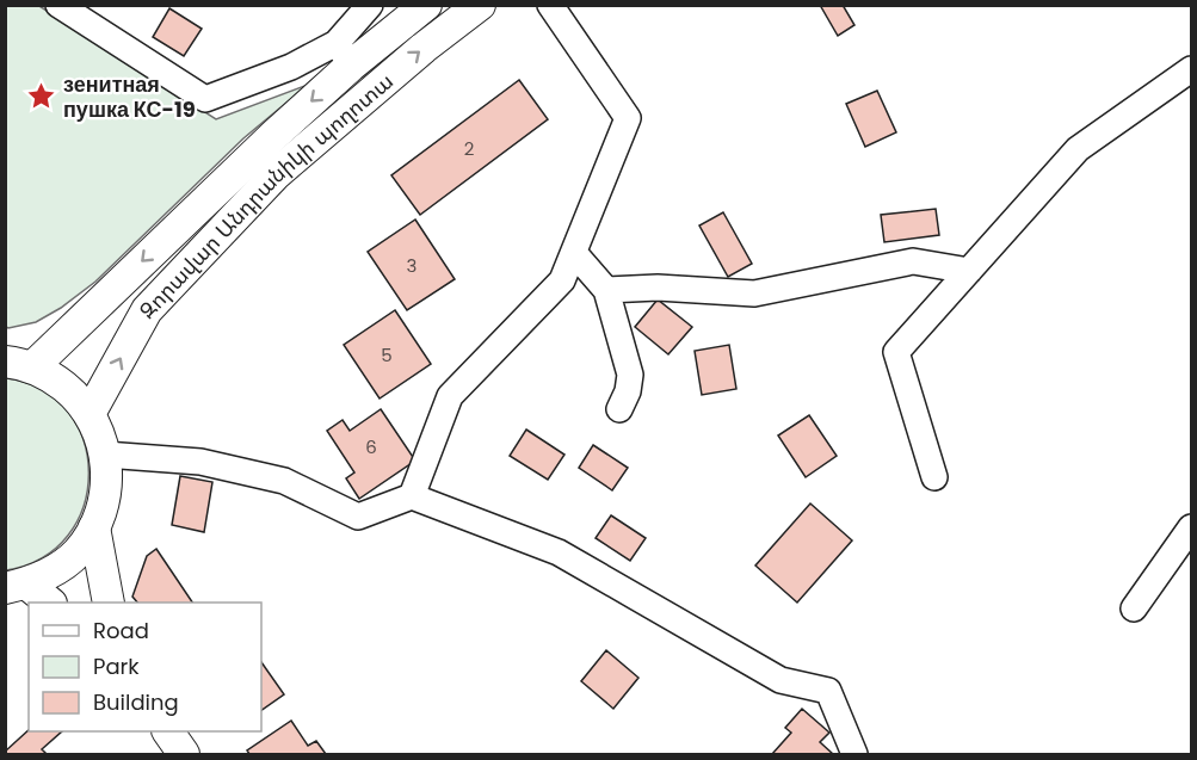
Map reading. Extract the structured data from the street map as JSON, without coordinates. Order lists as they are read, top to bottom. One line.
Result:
{"streets":{"main road":["Զորավար Անդրանիկի պողոտա"]},"places":{"place":["зенитная пушка КС-19"]},"house_numbers":["2","3","5","6"],"legend":["Road","Park","Building"]}
